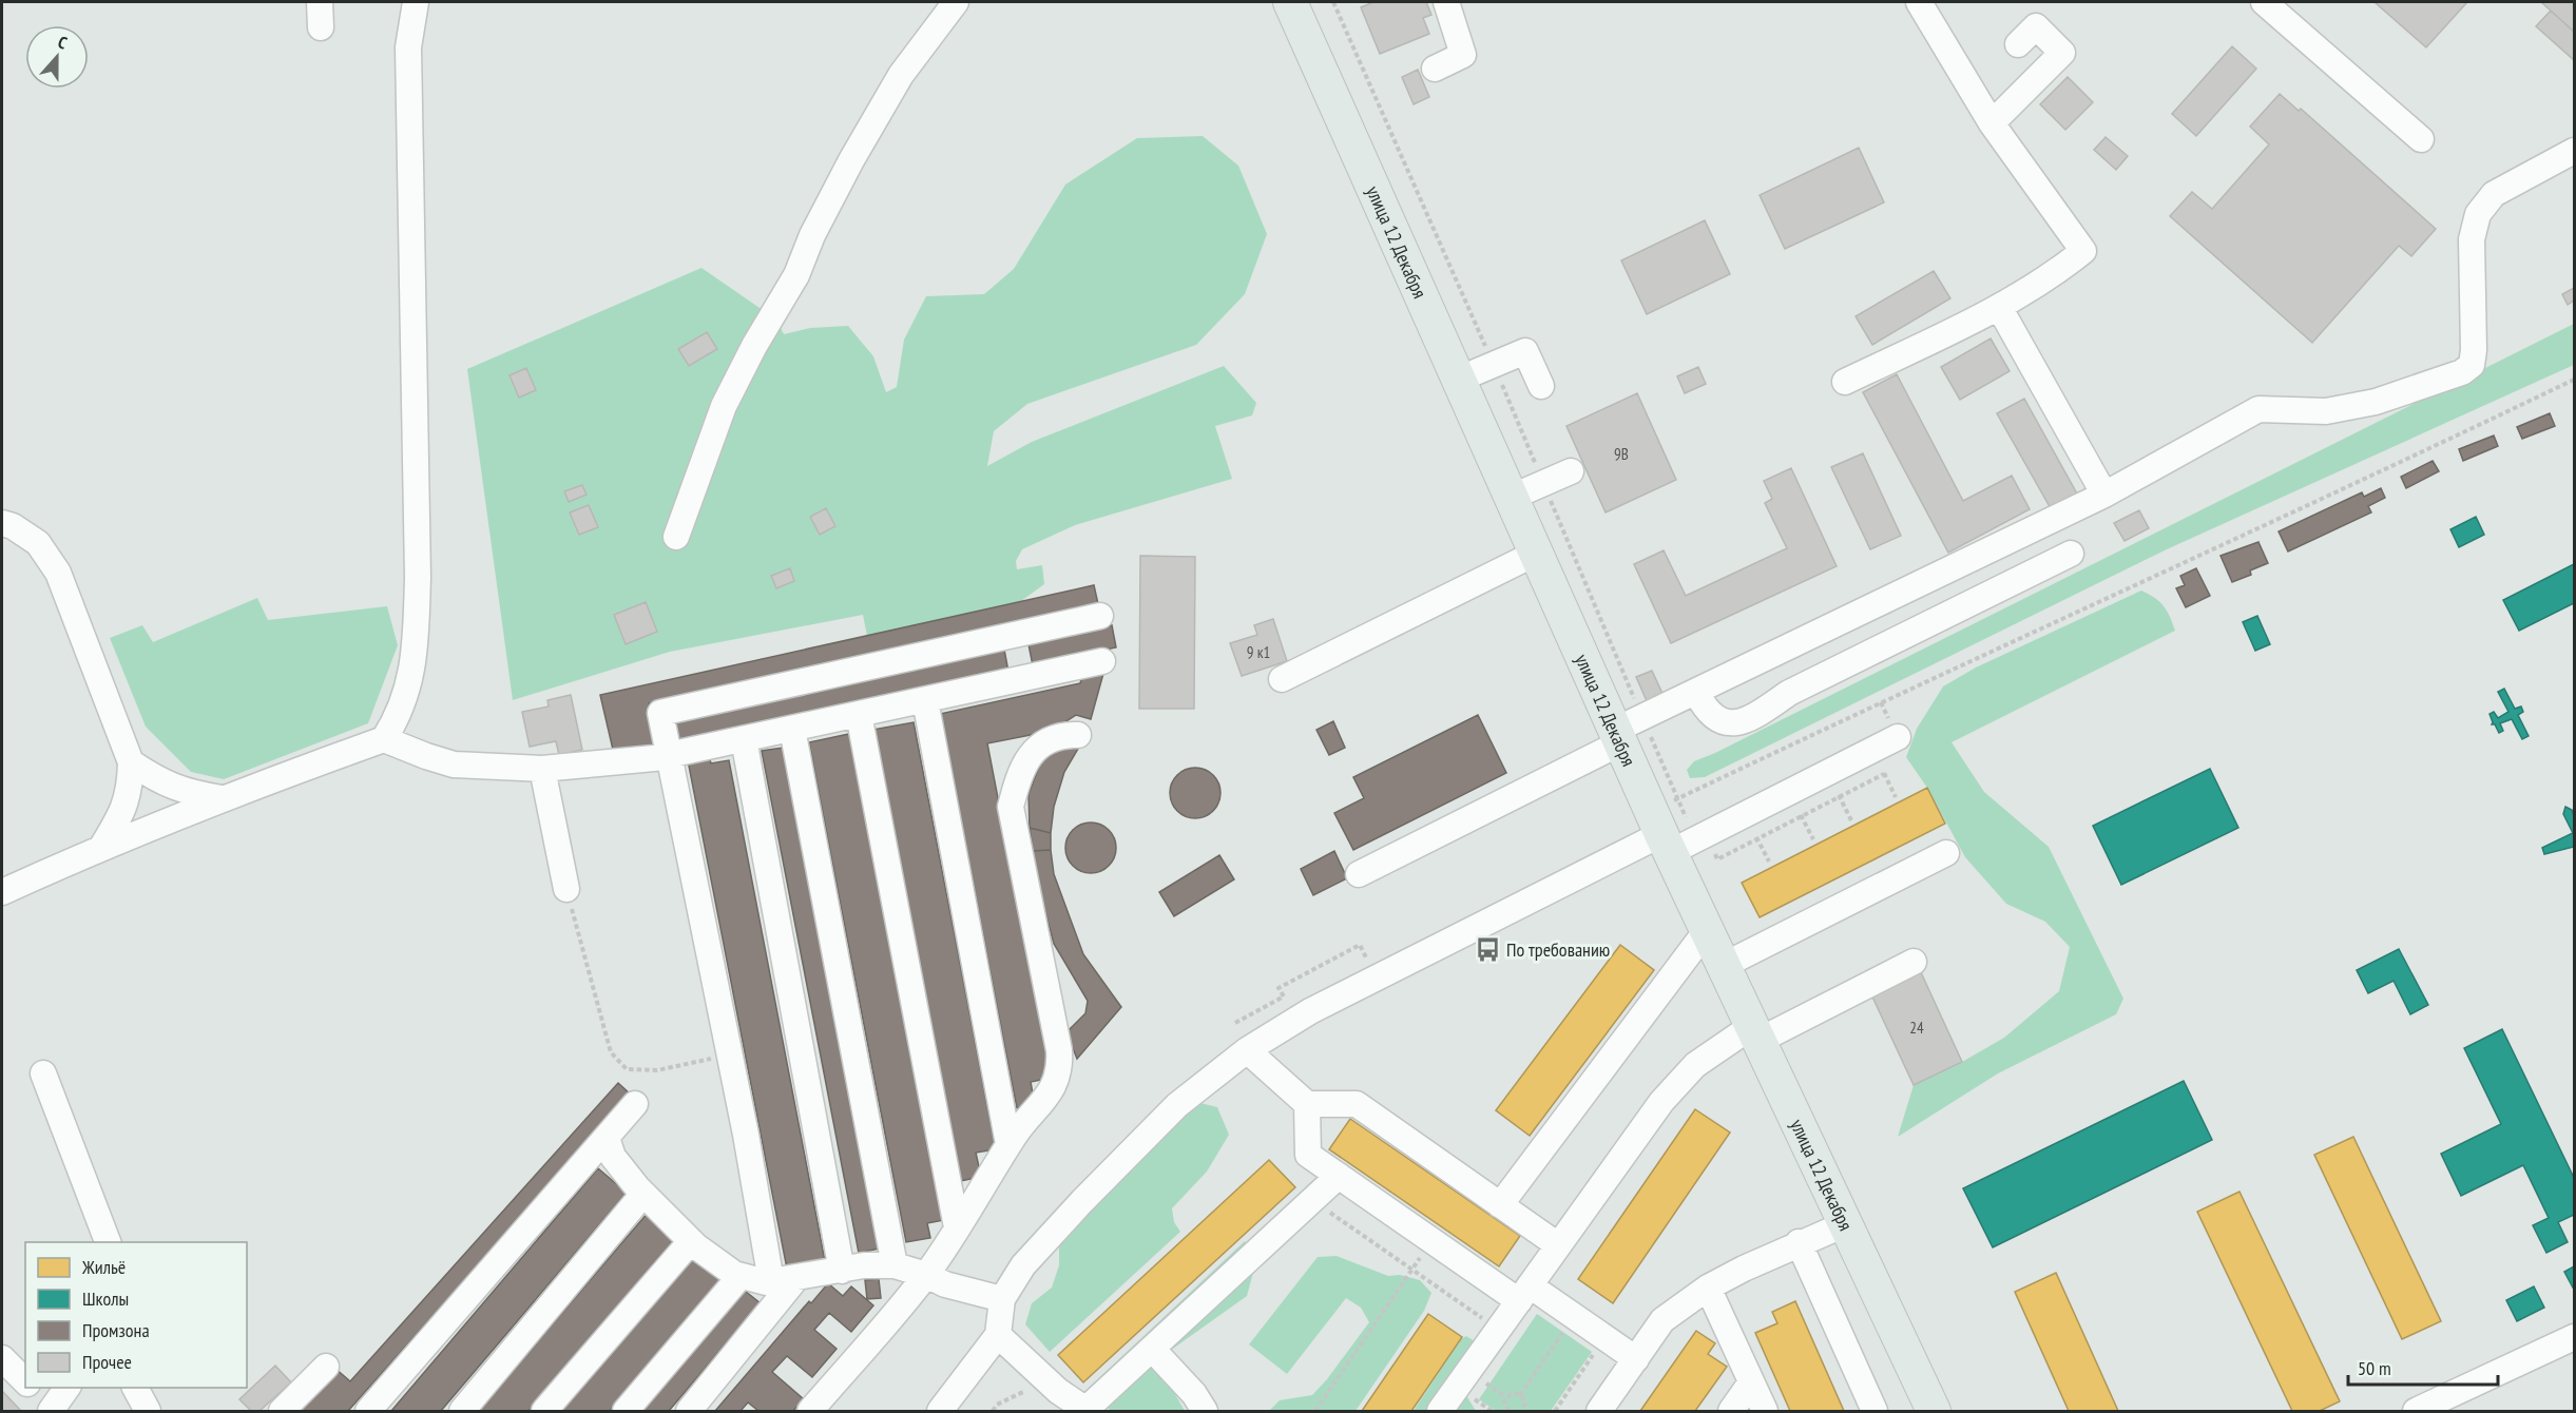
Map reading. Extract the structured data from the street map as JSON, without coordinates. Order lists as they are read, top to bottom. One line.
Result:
{"streets":{"main road":["улица 12 Декабря"]},"places":{"bus stop":["По требованию"]},"house_numbers":["9В","9 к1","24"],"legend":["Жильё","Школы","Промзона","Прочее"],"scale_bar":"50 m","north":"top"}
